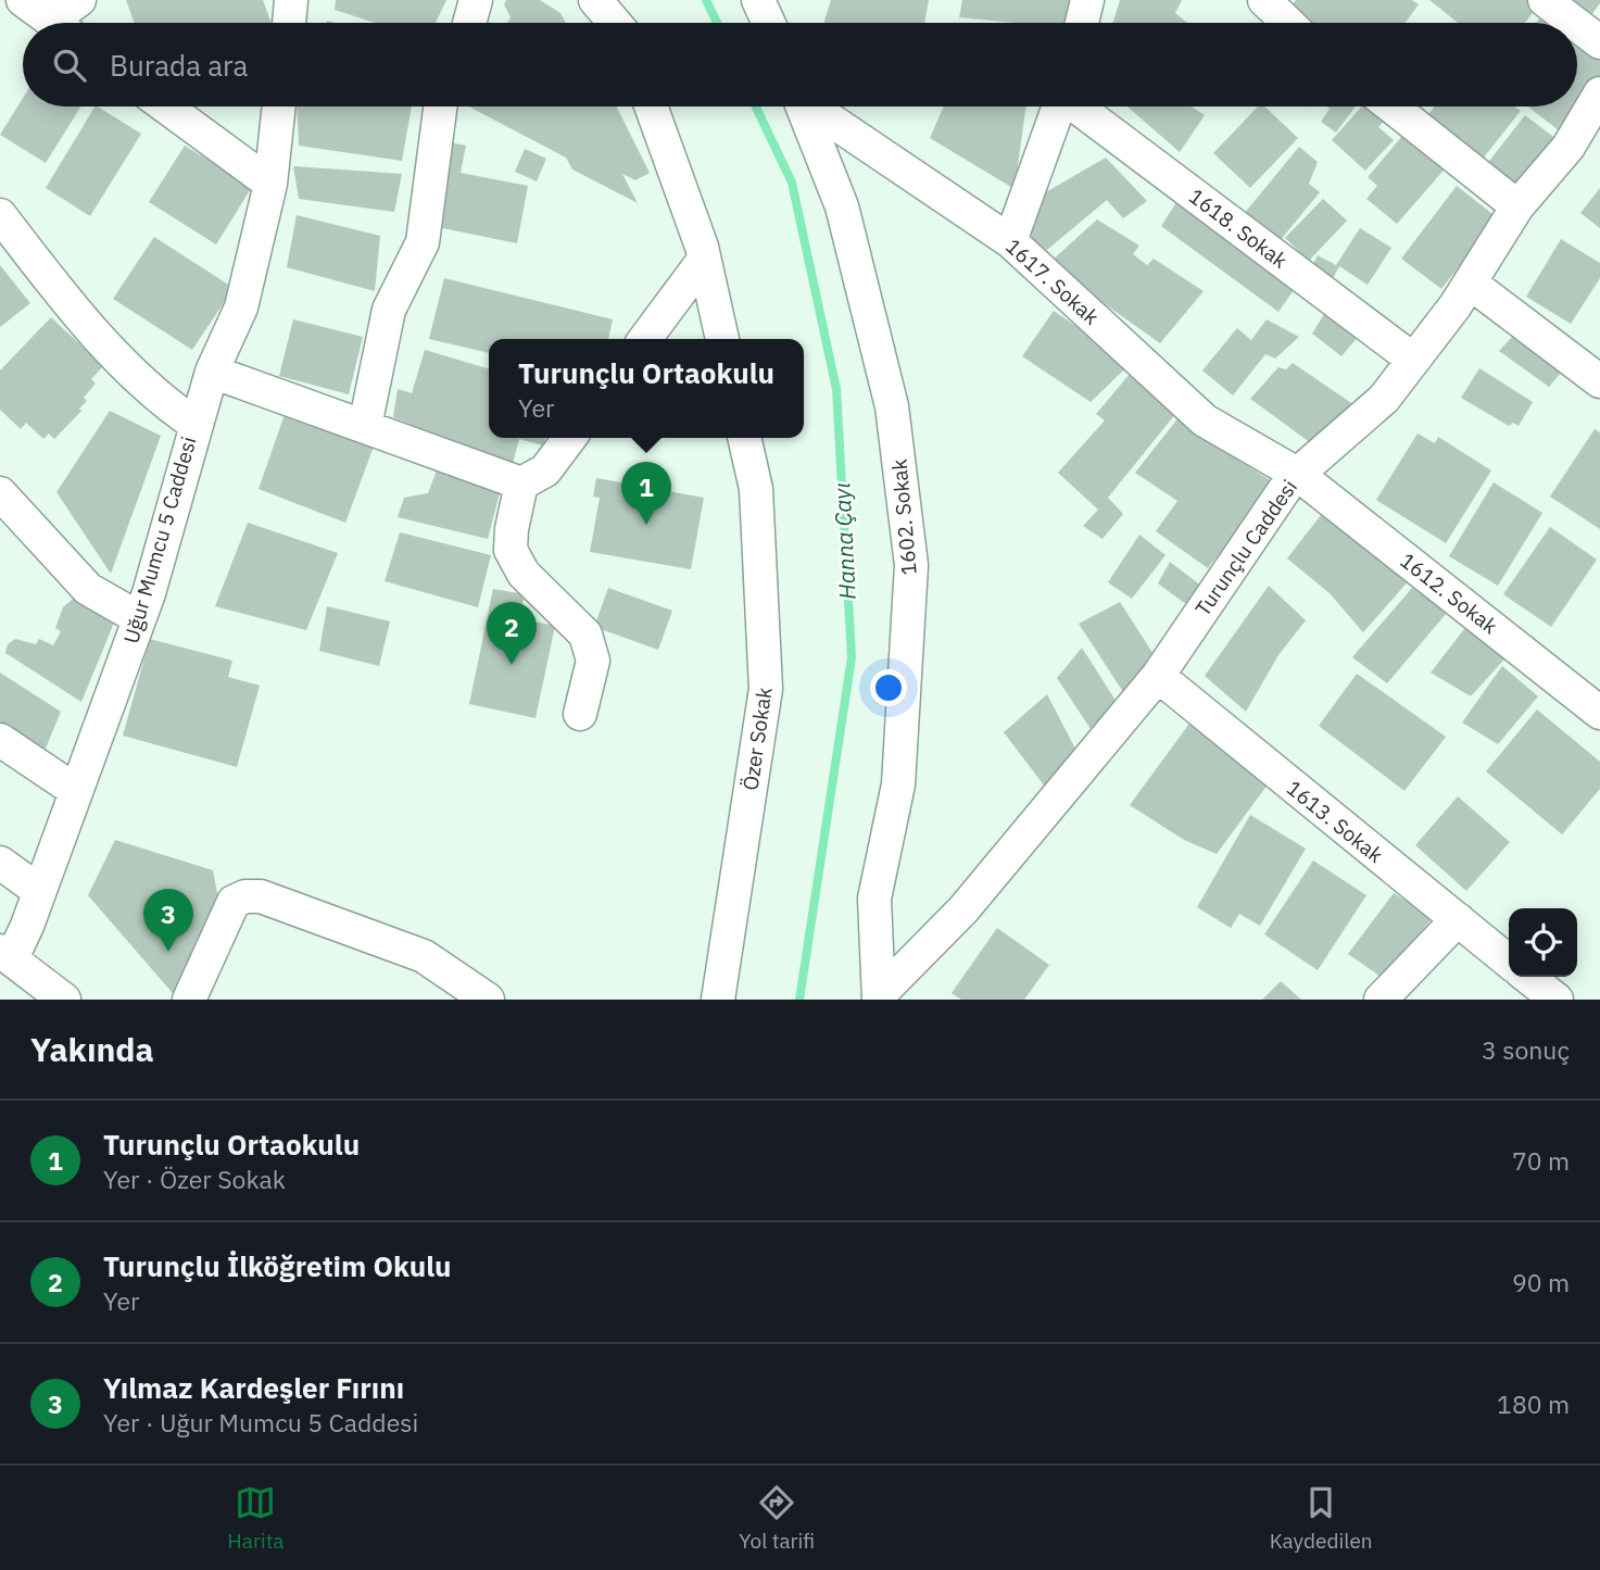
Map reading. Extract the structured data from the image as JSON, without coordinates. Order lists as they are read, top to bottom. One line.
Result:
{"streets":{"street":["1618. Sokak","1617. Sokak","1602. Sokak","Uğur Mumcu 5 Caddesi","Turunçlu Caddesi","1612. Sokak","Özer Sokak","1613. Sokak"]},"crossings":[["1618. Sokak","Turunçlu Caddesi"],["1617. Sokak","Turunçlu Caddesi"],["1617. Sokak","1612. Sokak"],["1602. Sokak","Turunçlu Caddesi"],["Turunçlu Caddesi","1612. Sokak"],["Turunçlu Caddesi","1613. Sokak"]],"water":["Hanna Çayı"],"page":{"search":"Burada ara","popup":["Turunçlu Ortaokulu","Yer"],"pins":["1","2","3"],"heading":["Yakında","3 sonuç"],"list":[{"mark":"1","name":"Turunçlu Ortaokulu","note":"Yer · Özer Sokak","value":"70 m"},{"mark":"2","name":"Turunçlu İlköğretim Okulu","note":"Yer","value":"90 m"},{"mark":"3","name":"Yılmaz Kardeşler Fırını","note":"Yer · Uğur Mumcu 5 Caddesi","value":"180 m"}],"nav":["Harita","Yol tarifi","Kaydedilen"]}}
